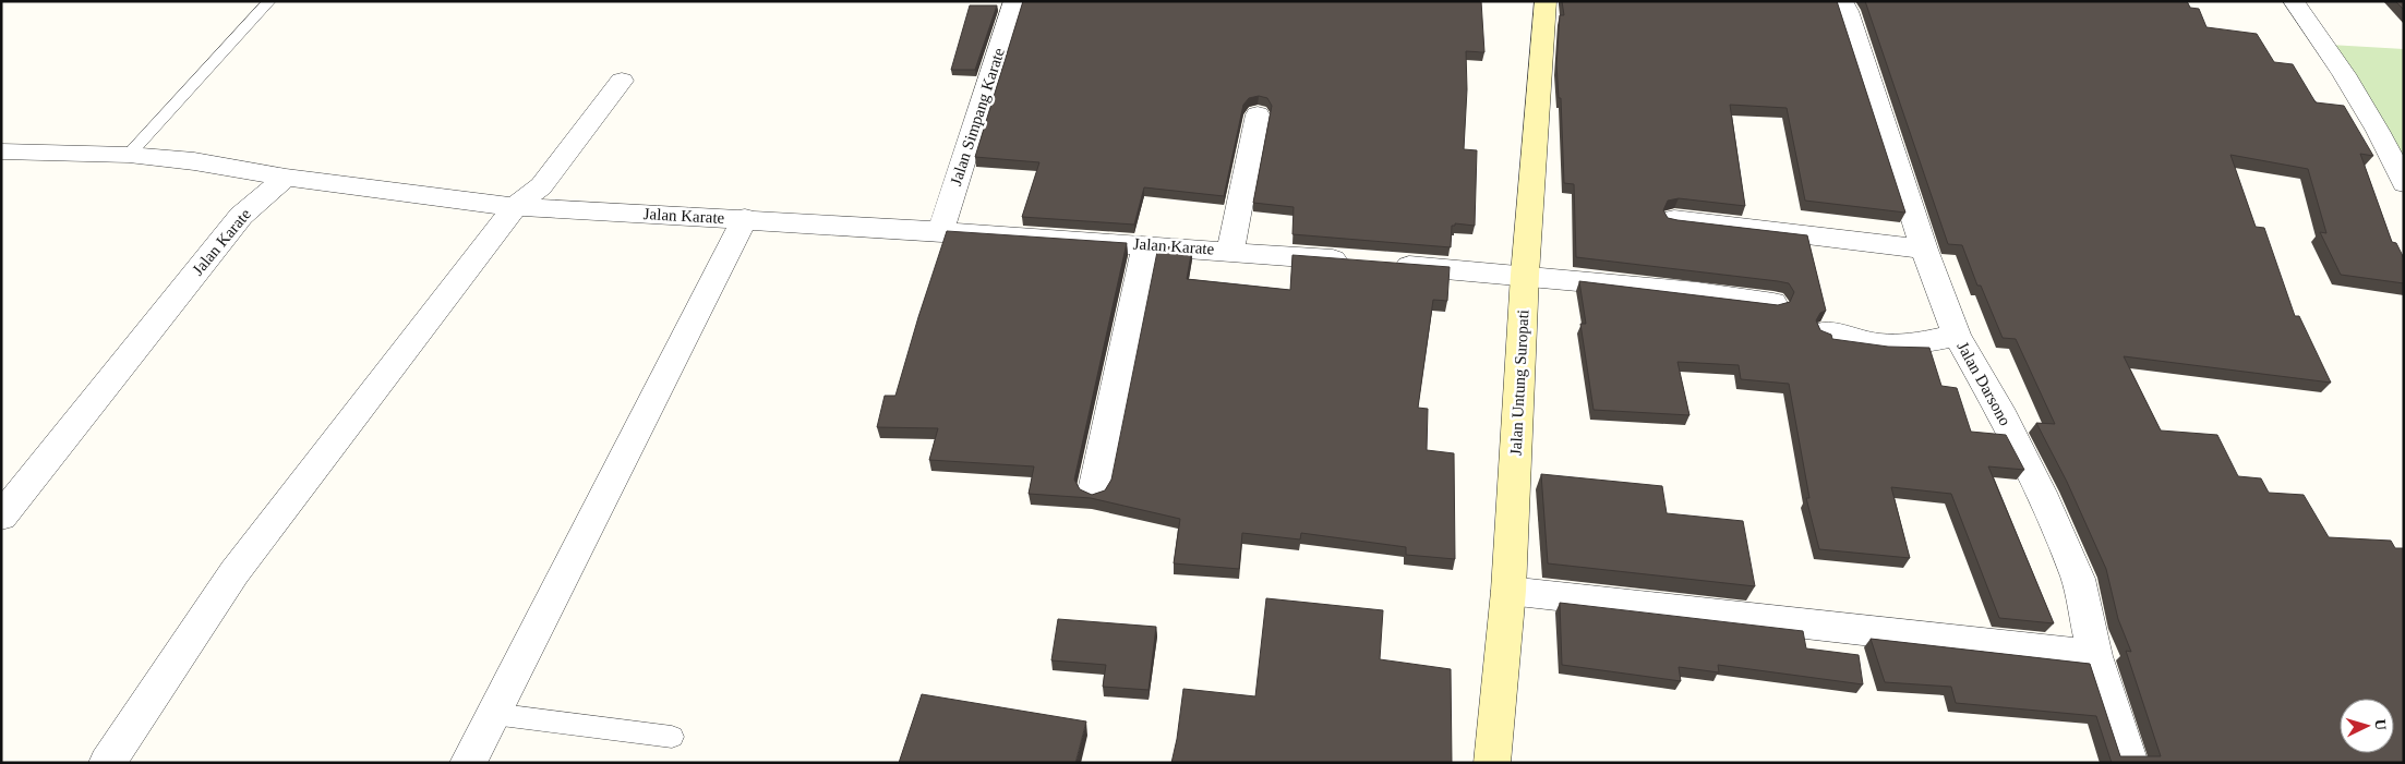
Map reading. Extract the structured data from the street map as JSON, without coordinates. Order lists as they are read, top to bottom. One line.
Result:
{"streets":{"main road":["Jalan Untung Suropati"],"street":["Jalan Simpang Karate","Jalan Karate","Jalan Darsono"]},"crossings":[["Jalan Simpang Karate","Jalan Karate"]],"north":"right"}
